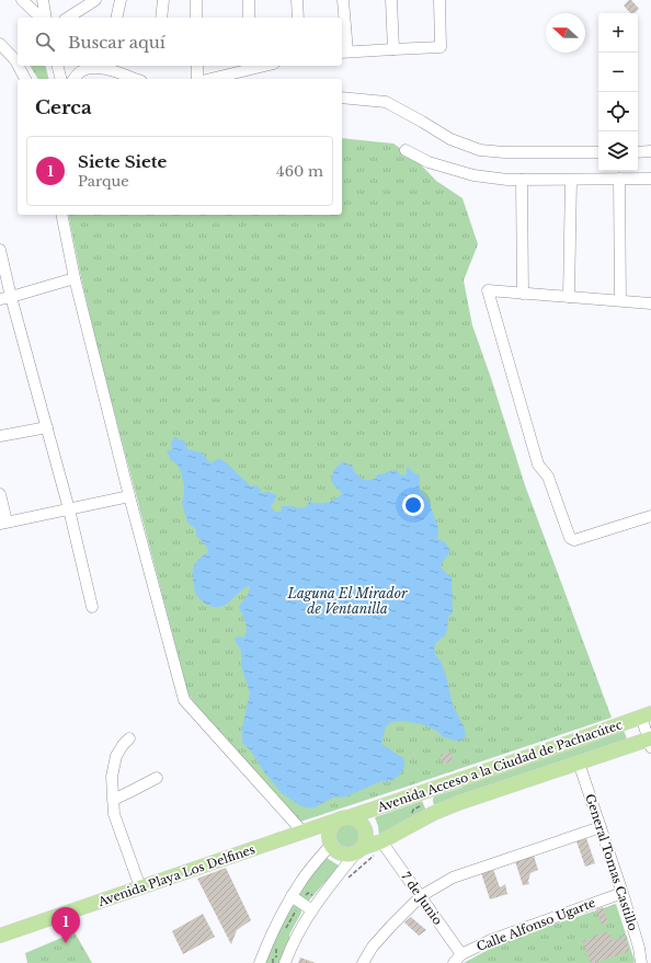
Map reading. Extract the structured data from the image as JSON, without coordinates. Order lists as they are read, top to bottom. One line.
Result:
{"streets":{"main road":["Avenida Acceso a la Ciudad de Pachacútec","Avenida Playa Los Delfines"],"street":["General Tomas Castillo","7 de Junio","Calle Alfonso Ugarte"]},"crossings":[["Avenida Acceso a la Ciudad de Pachacútec","General Tomas Castillo"],["Avenida Acceso a la Ciudad de Pachacútec","Avenida Playa Los Delfines"],["Avenida Acceso a la Ciudad de Pachacútec","7 de Junio"],["General Tomas Castillo","Calle Alfonso Ugarte"],["7 de Junio","Calle Alfonso Ugarte"]],"water":["Laguna El Mirador de Ventanilla"],"north":"left","page":{"map_buttons":["+","−"],"search":"Buscar aquí","heading":"Cerca","list":[{"mark":"1","name":"Siete Siete","note":"Parque","value":"460 m"}],"pins":"1"}}
